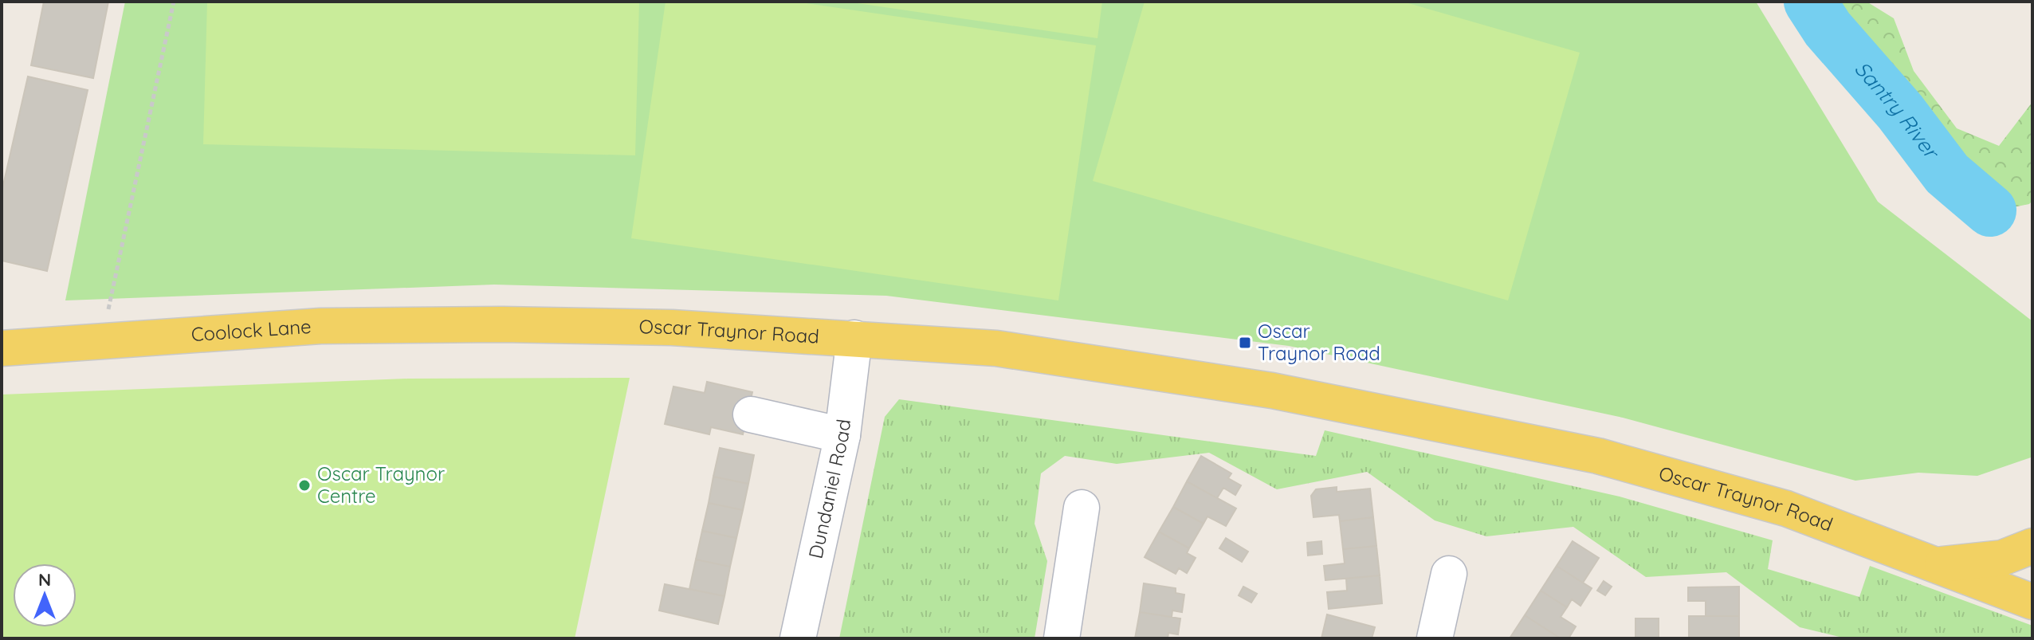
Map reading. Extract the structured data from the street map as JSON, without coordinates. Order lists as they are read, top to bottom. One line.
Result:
{"streets":{"main road":["Coolock Lane","Oscar Traynor Road"],"street":["Dundaniel Road"]},"crossings":[["Coolock Lane","Oscar Traynor Road"],["Oscar Traynor Road","Dundaniel Road"]],"water":["Santry River"],"places":{"transit":["Oscar Traynor Road"],"other":["Oscar Traynor Centre"]},"north":"top"}
